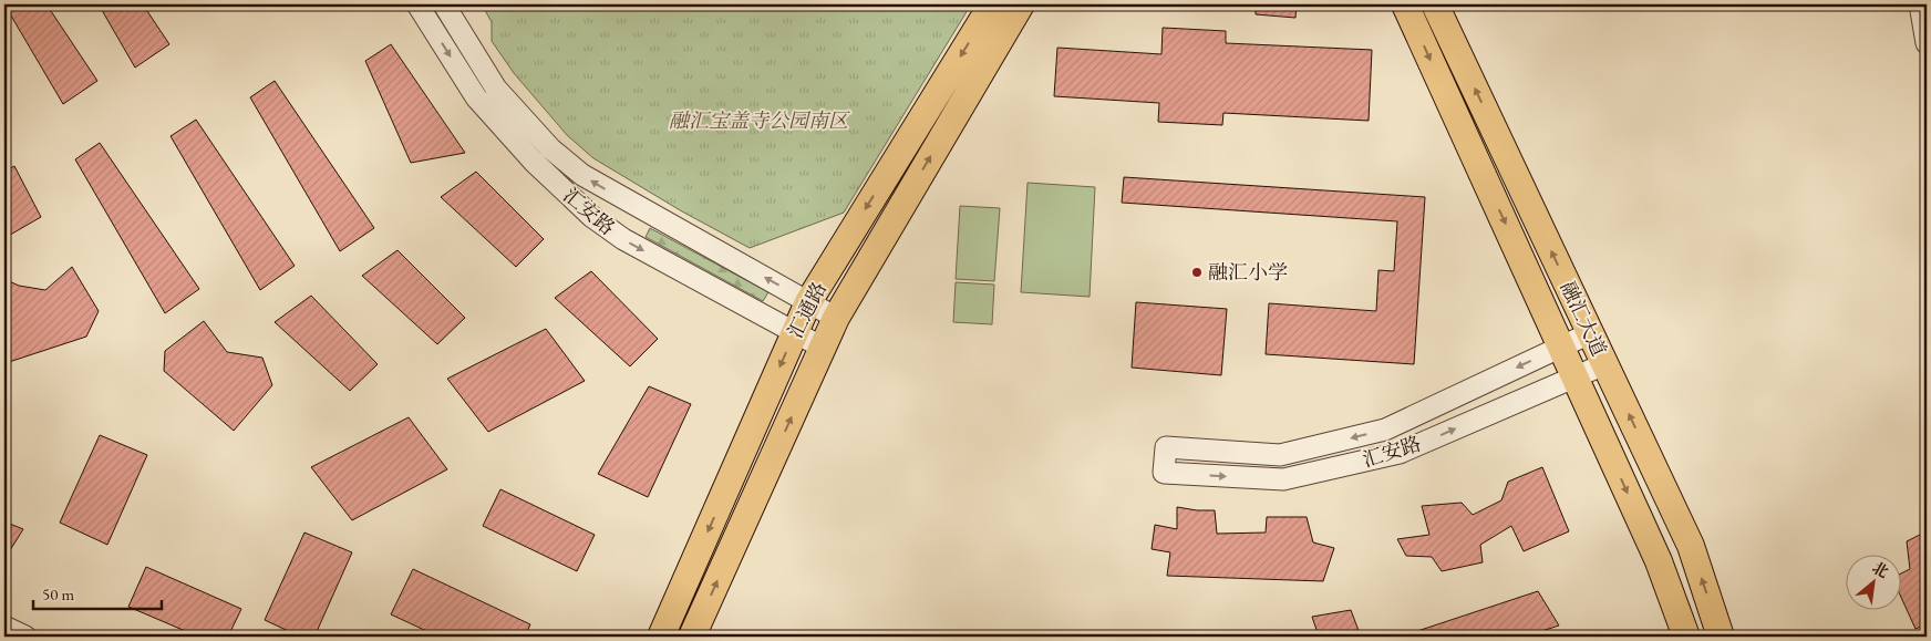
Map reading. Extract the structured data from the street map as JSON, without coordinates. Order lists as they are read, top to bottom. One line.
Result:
{"streets":{"main road":["汇通路","融汇大道"],"street":["汇安路"]},"crossings":[["汇安路","汇通路"],["汇安路","融汇大道"]],"parks":["融汇宝盖寺公园南区"],"places":["融汇小学"],"scale_bar":"50 m","north":"top right"}
